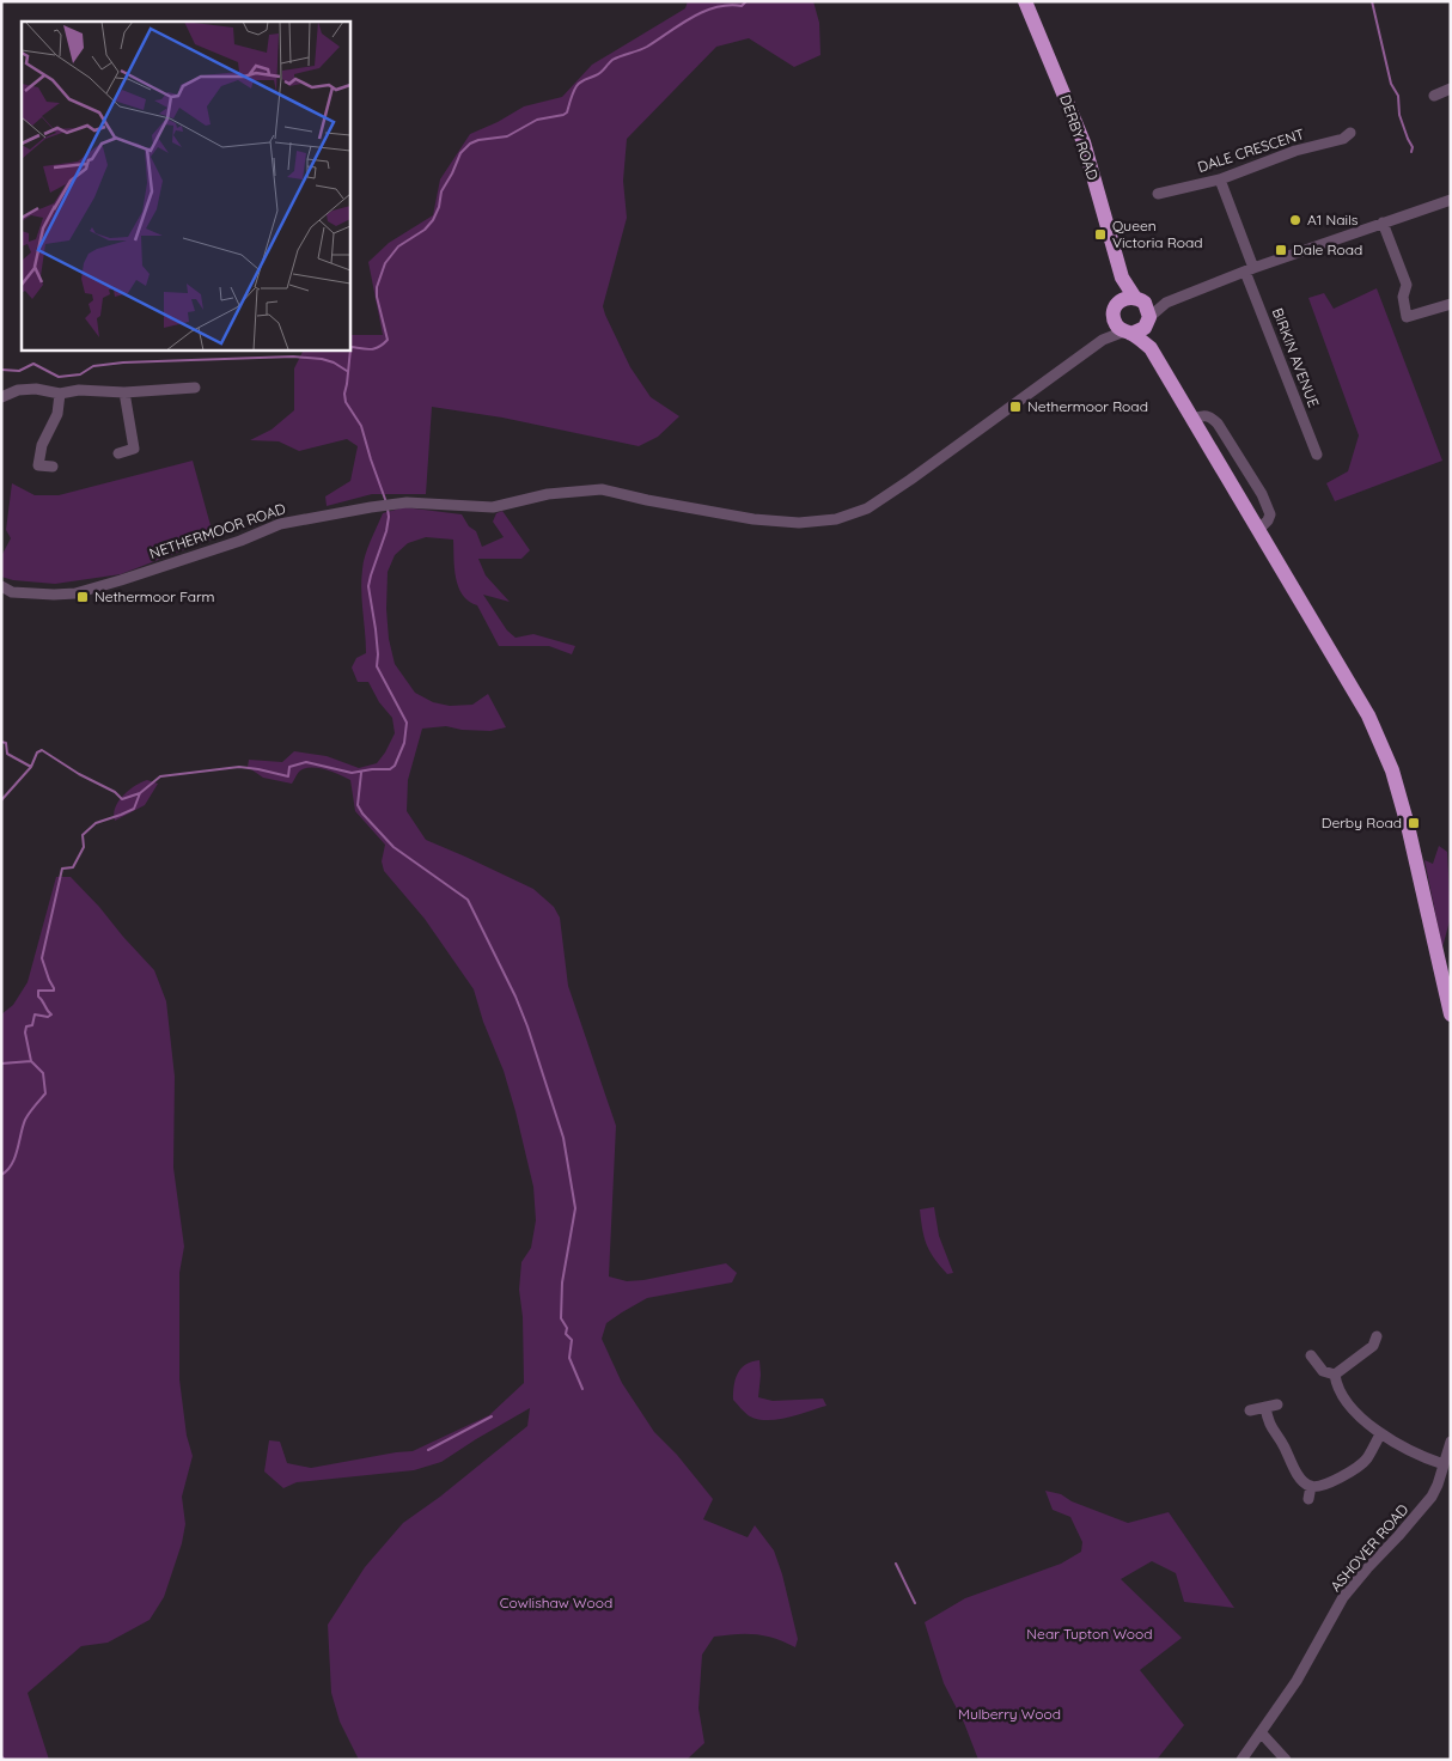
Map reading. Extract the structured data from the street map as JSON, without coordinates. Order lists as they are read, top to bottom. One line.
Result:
{"streets":{"highway":["DERBY ROAD"],"street":["DALE CRESCENT","BIRKIN AVENUE","NETHERMOOR ROAD","ASHOVER ROAD"]},"crossings":[["DERBY ROAD","NETHERMOOR ROAD"]],"parks":["Cowlishaw Wood","Near Tupton Wood","Mulberry Wood"],"places":{"other":["A1 Nails"],"transit":["Queen Victoria Road","Dale Road","Nethermoor Road","Nethermoor Farm","Derby Road"]}}
